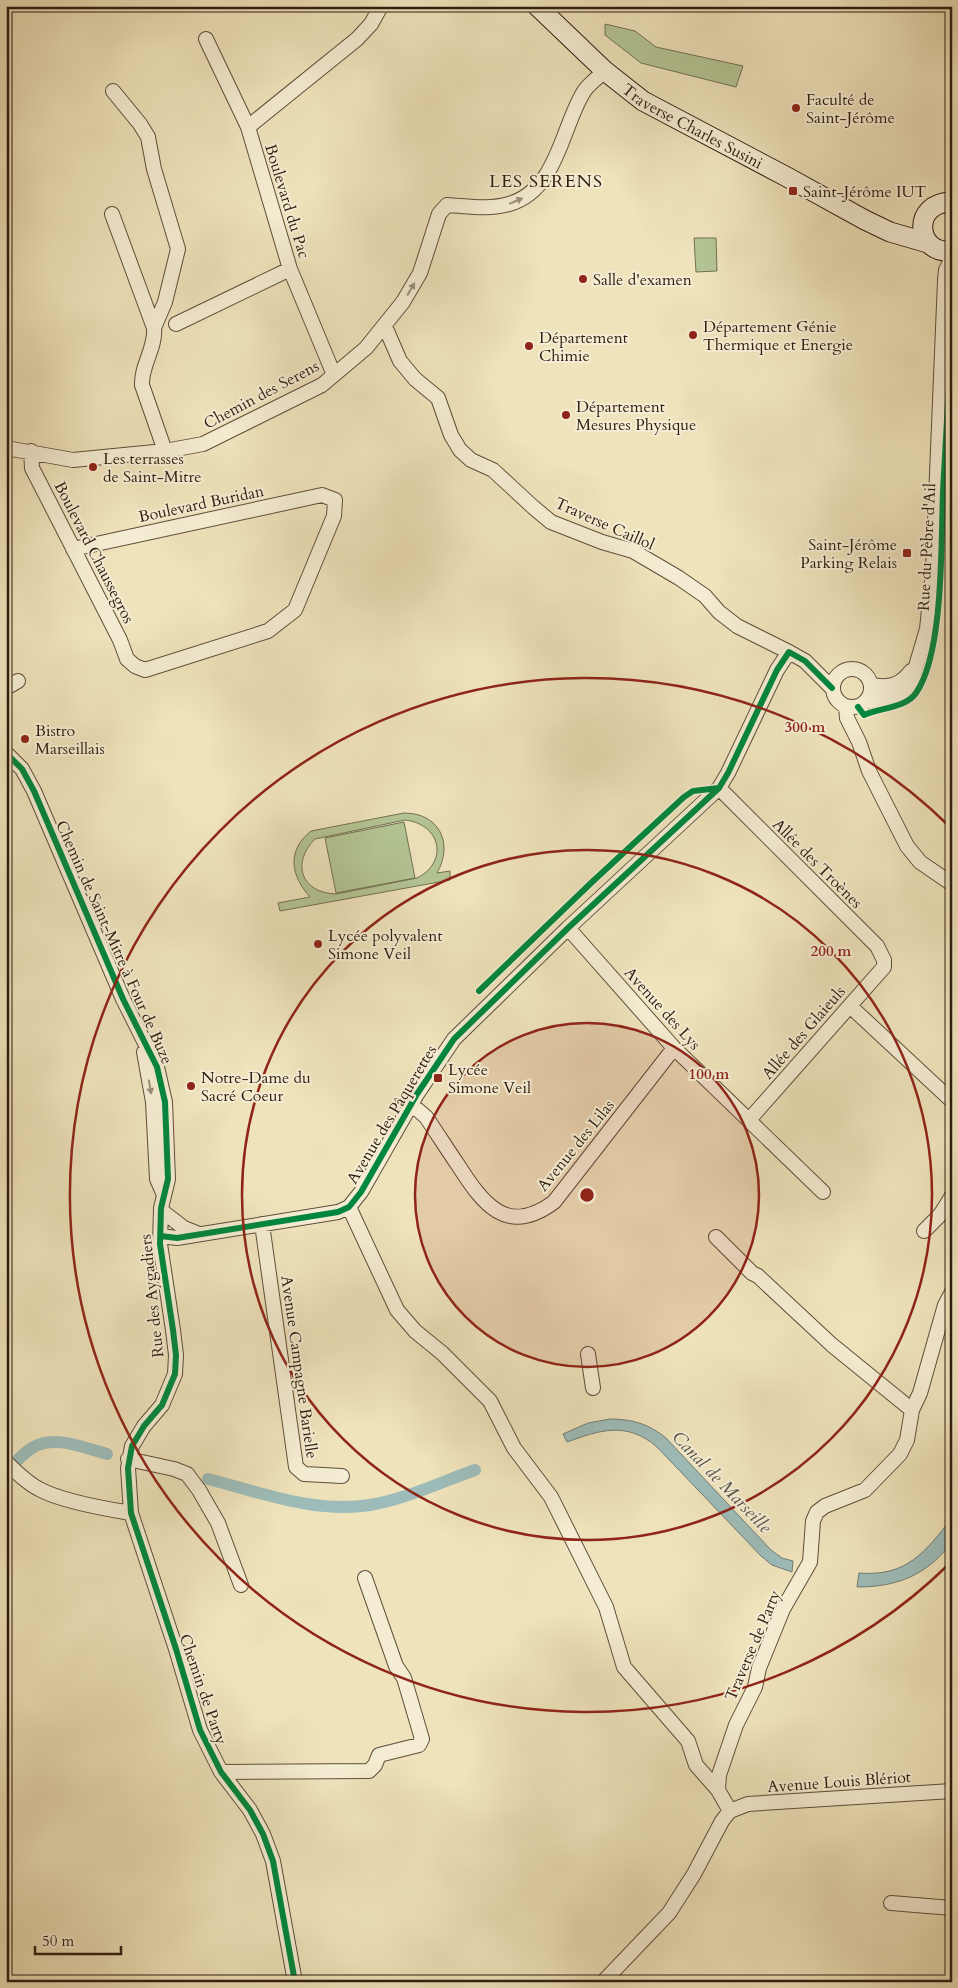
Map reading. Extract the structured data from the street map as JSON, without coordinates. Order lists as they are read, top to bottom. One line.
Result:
{"streets":{"street":["Traverse Charles Susini","Boulevard du Pac","Chemin des Serens","Boulevard Buridan","Traverse Caillol","Rue du Pèbre d'Ail","Boulevard Chaussegros","Allée des Troènes","Chemin de Saint-Mitre à Four de Buze","Avenue des Lys","Allée des Glaieuls","Avenue des Pâquerettes","Avenue des Lilas","Rue des Aygadiers","Avenue Campagne Barielle","Traverse de Party","Chemin de Party","Avenue Louis Blériot"]},"crossings":[["Traverse Charles Susini","Chemin des Serens"],["Traverse Charles Susini","Rue du Pèbre d'Ail"],["Boulevard du Pac","Chemin des Serens"],["Chemin des Serens","Traverse Caillol"],["Chemin des Serens","Boulevard Chaussegros"],["Boulevard Buridan","Boulevard Chaussegros"],["Traverse Caillol","Avenue des Pâquerettes"],["Allée des Troènes","Allée des Glaieuls"],["Allée des Troènes","Avenue des Pâquerettes"],["Chemin de Saint-Mitre à Four de Buze","Rue des Aygadiers"],["Avenue des Lys","Allée des Glaieuls"],["Avenue des Lys","Avenue des Pâquerettes"],["Avenue des Lys","Avenue des Lilas"],["Avenue des Pâquerettes","Avenue des Lilas"]],"one_way":["Chemin des Serens"],"districts":["LES SERENS"],"water":["Canal de Marseille"],"places":{"other":["Faculté de Saint-Jérôme","Salle d'examen","Département Génie Thermique et Energie","Département Chimie","Département Mesures Physique","Les terrasses de Saint-Mitre","Bistro Marseillais","Lycée polyvalent Simone Veil","Notre-Dame du Sacré Coeur"],"transit":["Saint-Jérôme IUT","Saint-Jérôme Parking Relais","Lycée Simone Veil"]},"scale_bar":"50 m","rings":["300 m","200 m","100 m"]}
